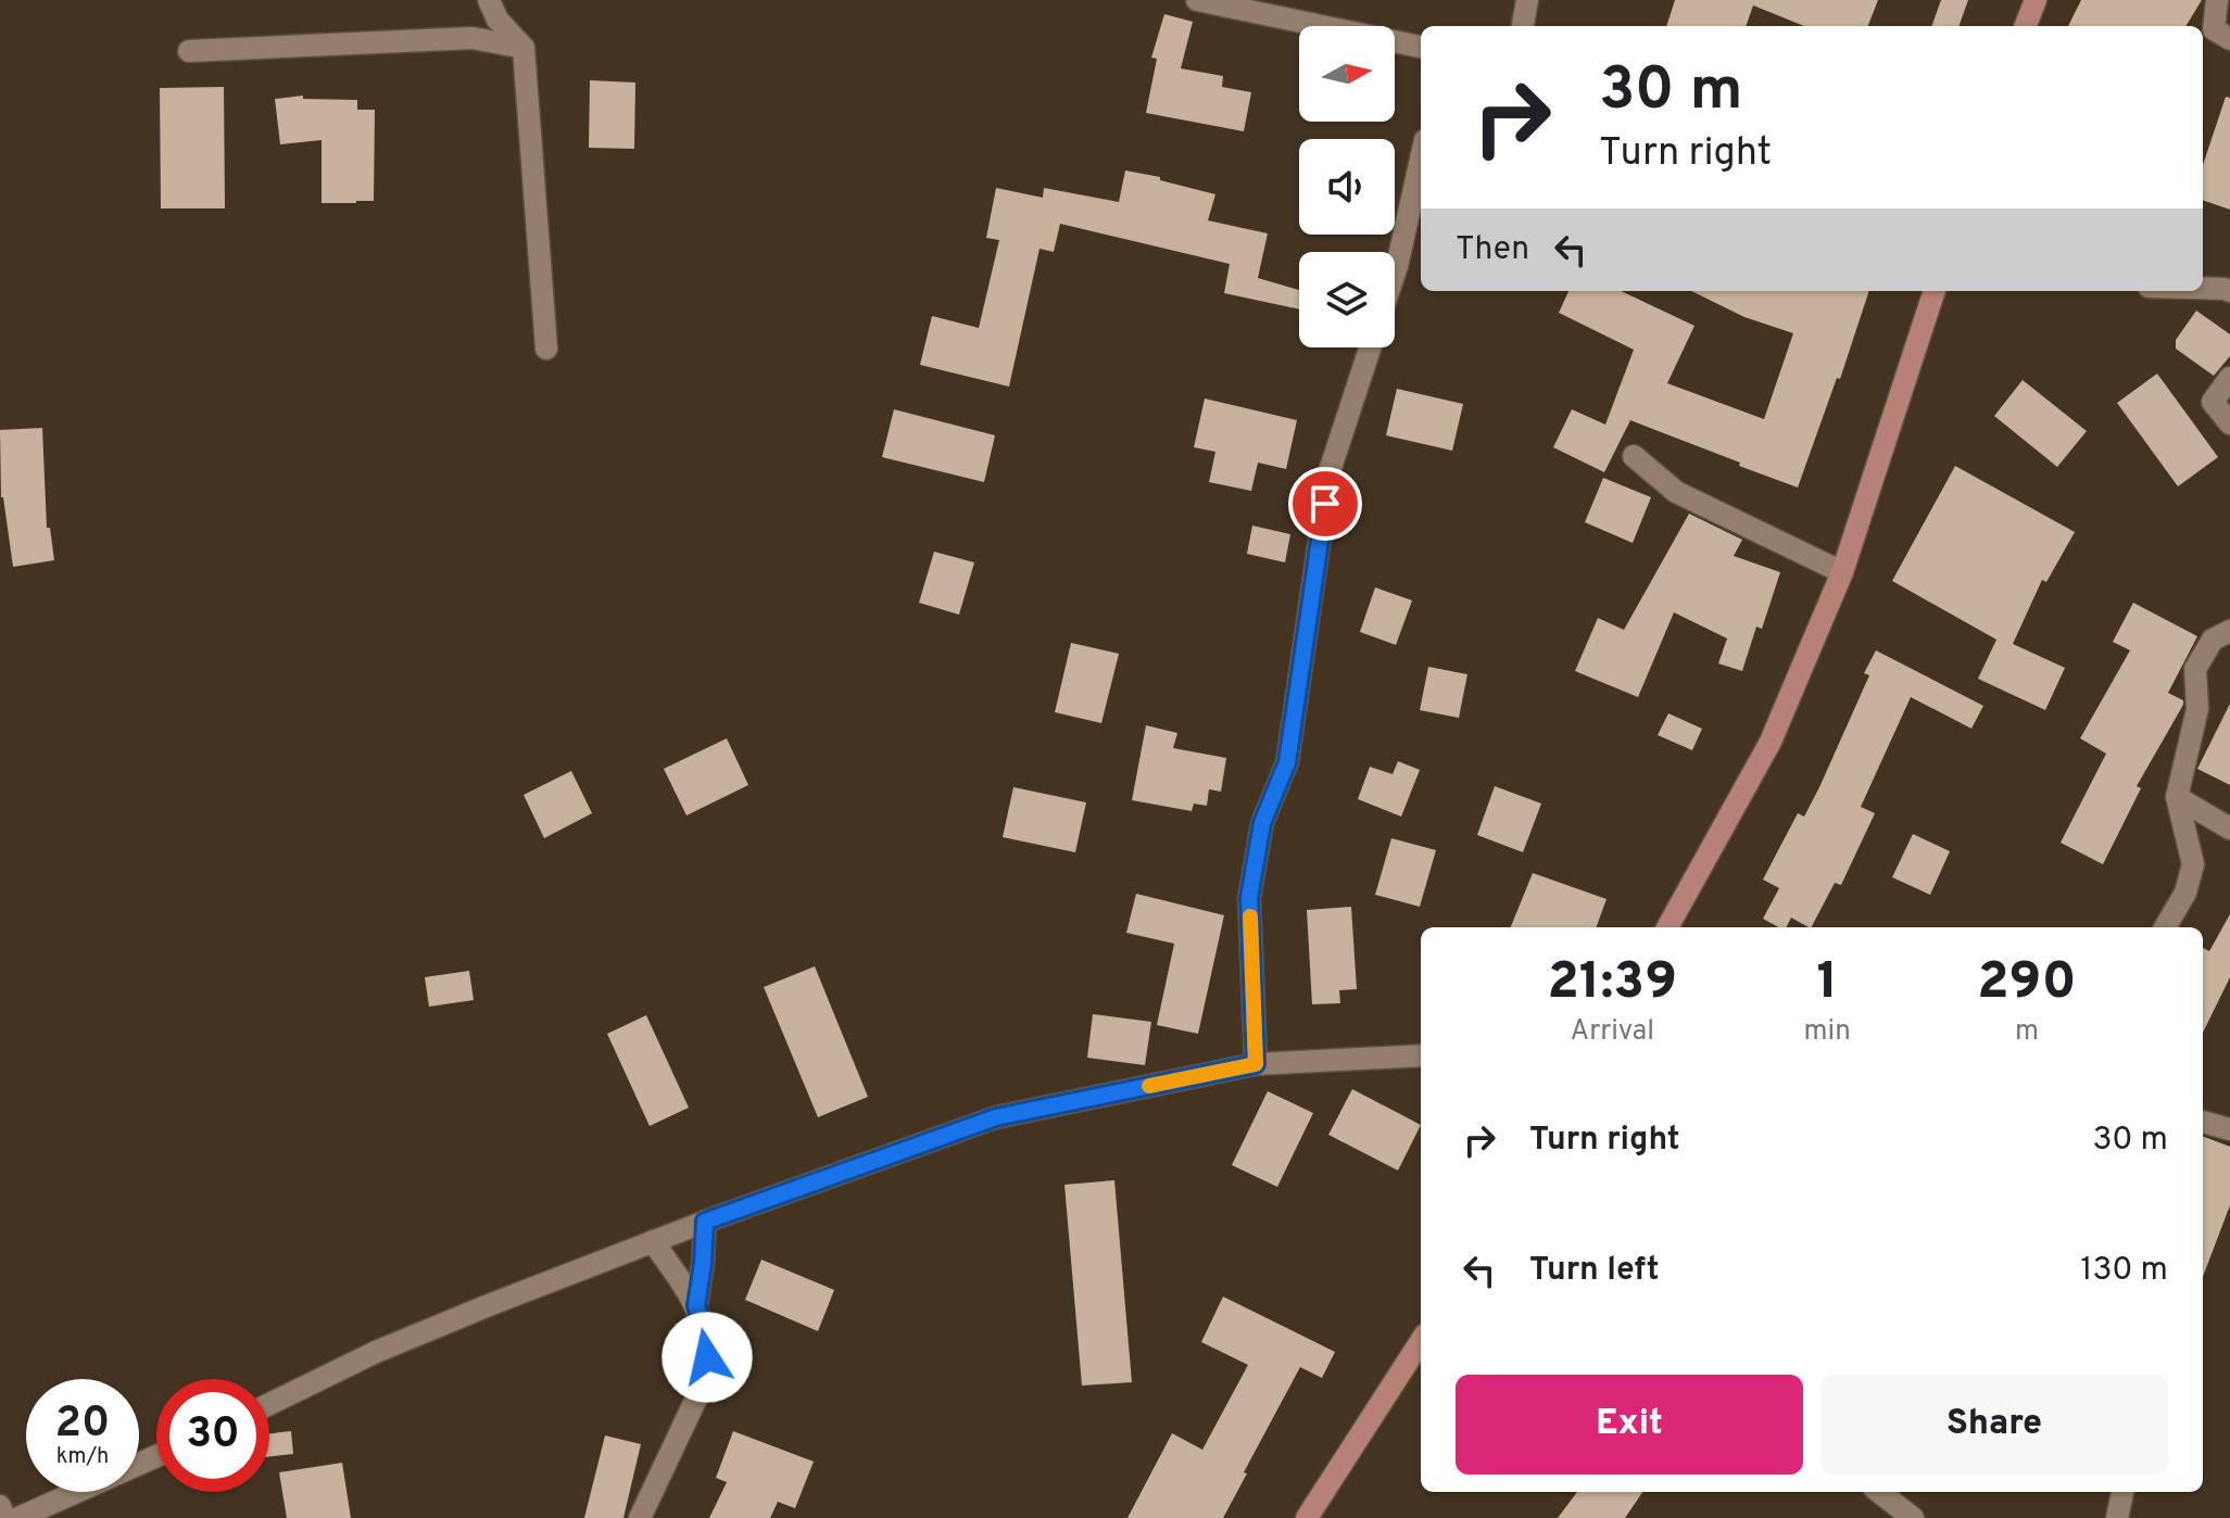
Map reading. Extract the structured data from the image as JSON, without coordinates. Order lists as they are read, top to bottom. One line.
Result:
{"north":"right","page":{"turn":["30 m","Turn right"],"then":"Then","eta":["21:39","Arrival","1","min","290","m"],"list":[{"name":"Turn right","value":"30 m"},{"name":"Turn left","value":"130 m"}],"buttons":["Exit","Share"],"speed":"20 km/h","limit":"30"}}
